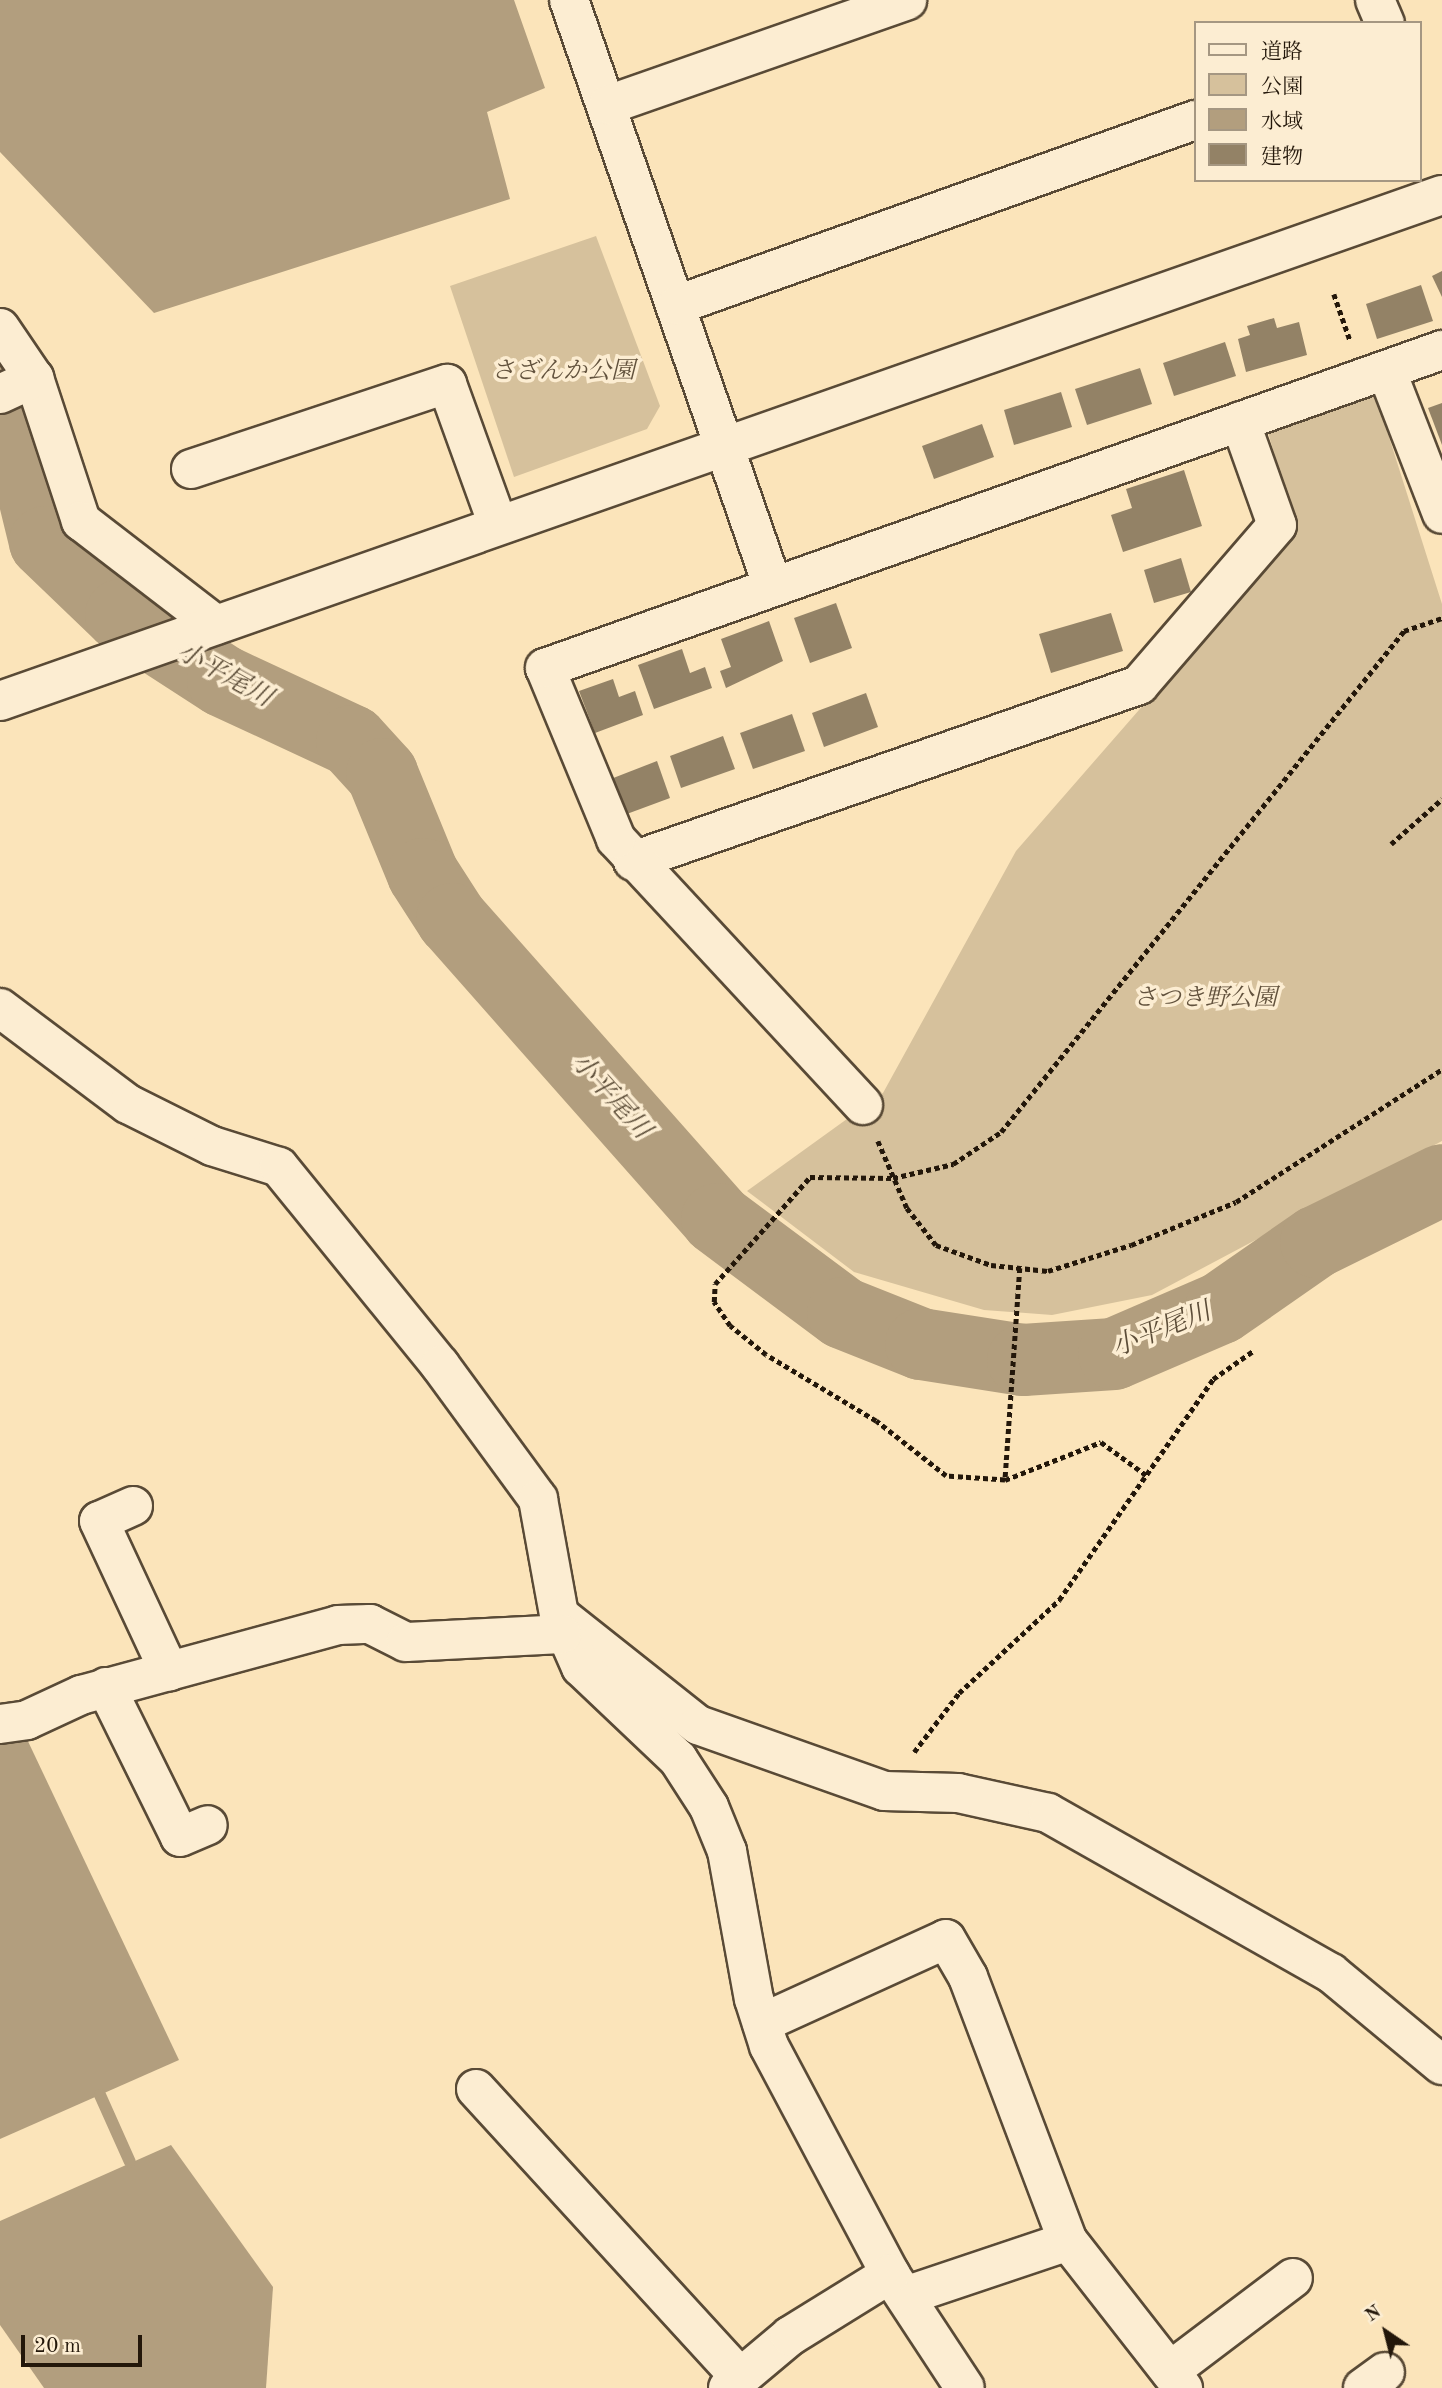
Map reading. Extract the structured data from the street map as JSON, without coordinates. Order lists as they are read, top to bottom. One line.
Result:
{"water":["小平尾川"],"parks":["さざんか公園","さつき野公園"],"legend":["道路","公園","水域","建物"],"scale_bar":"20 m","north":"top left"}
